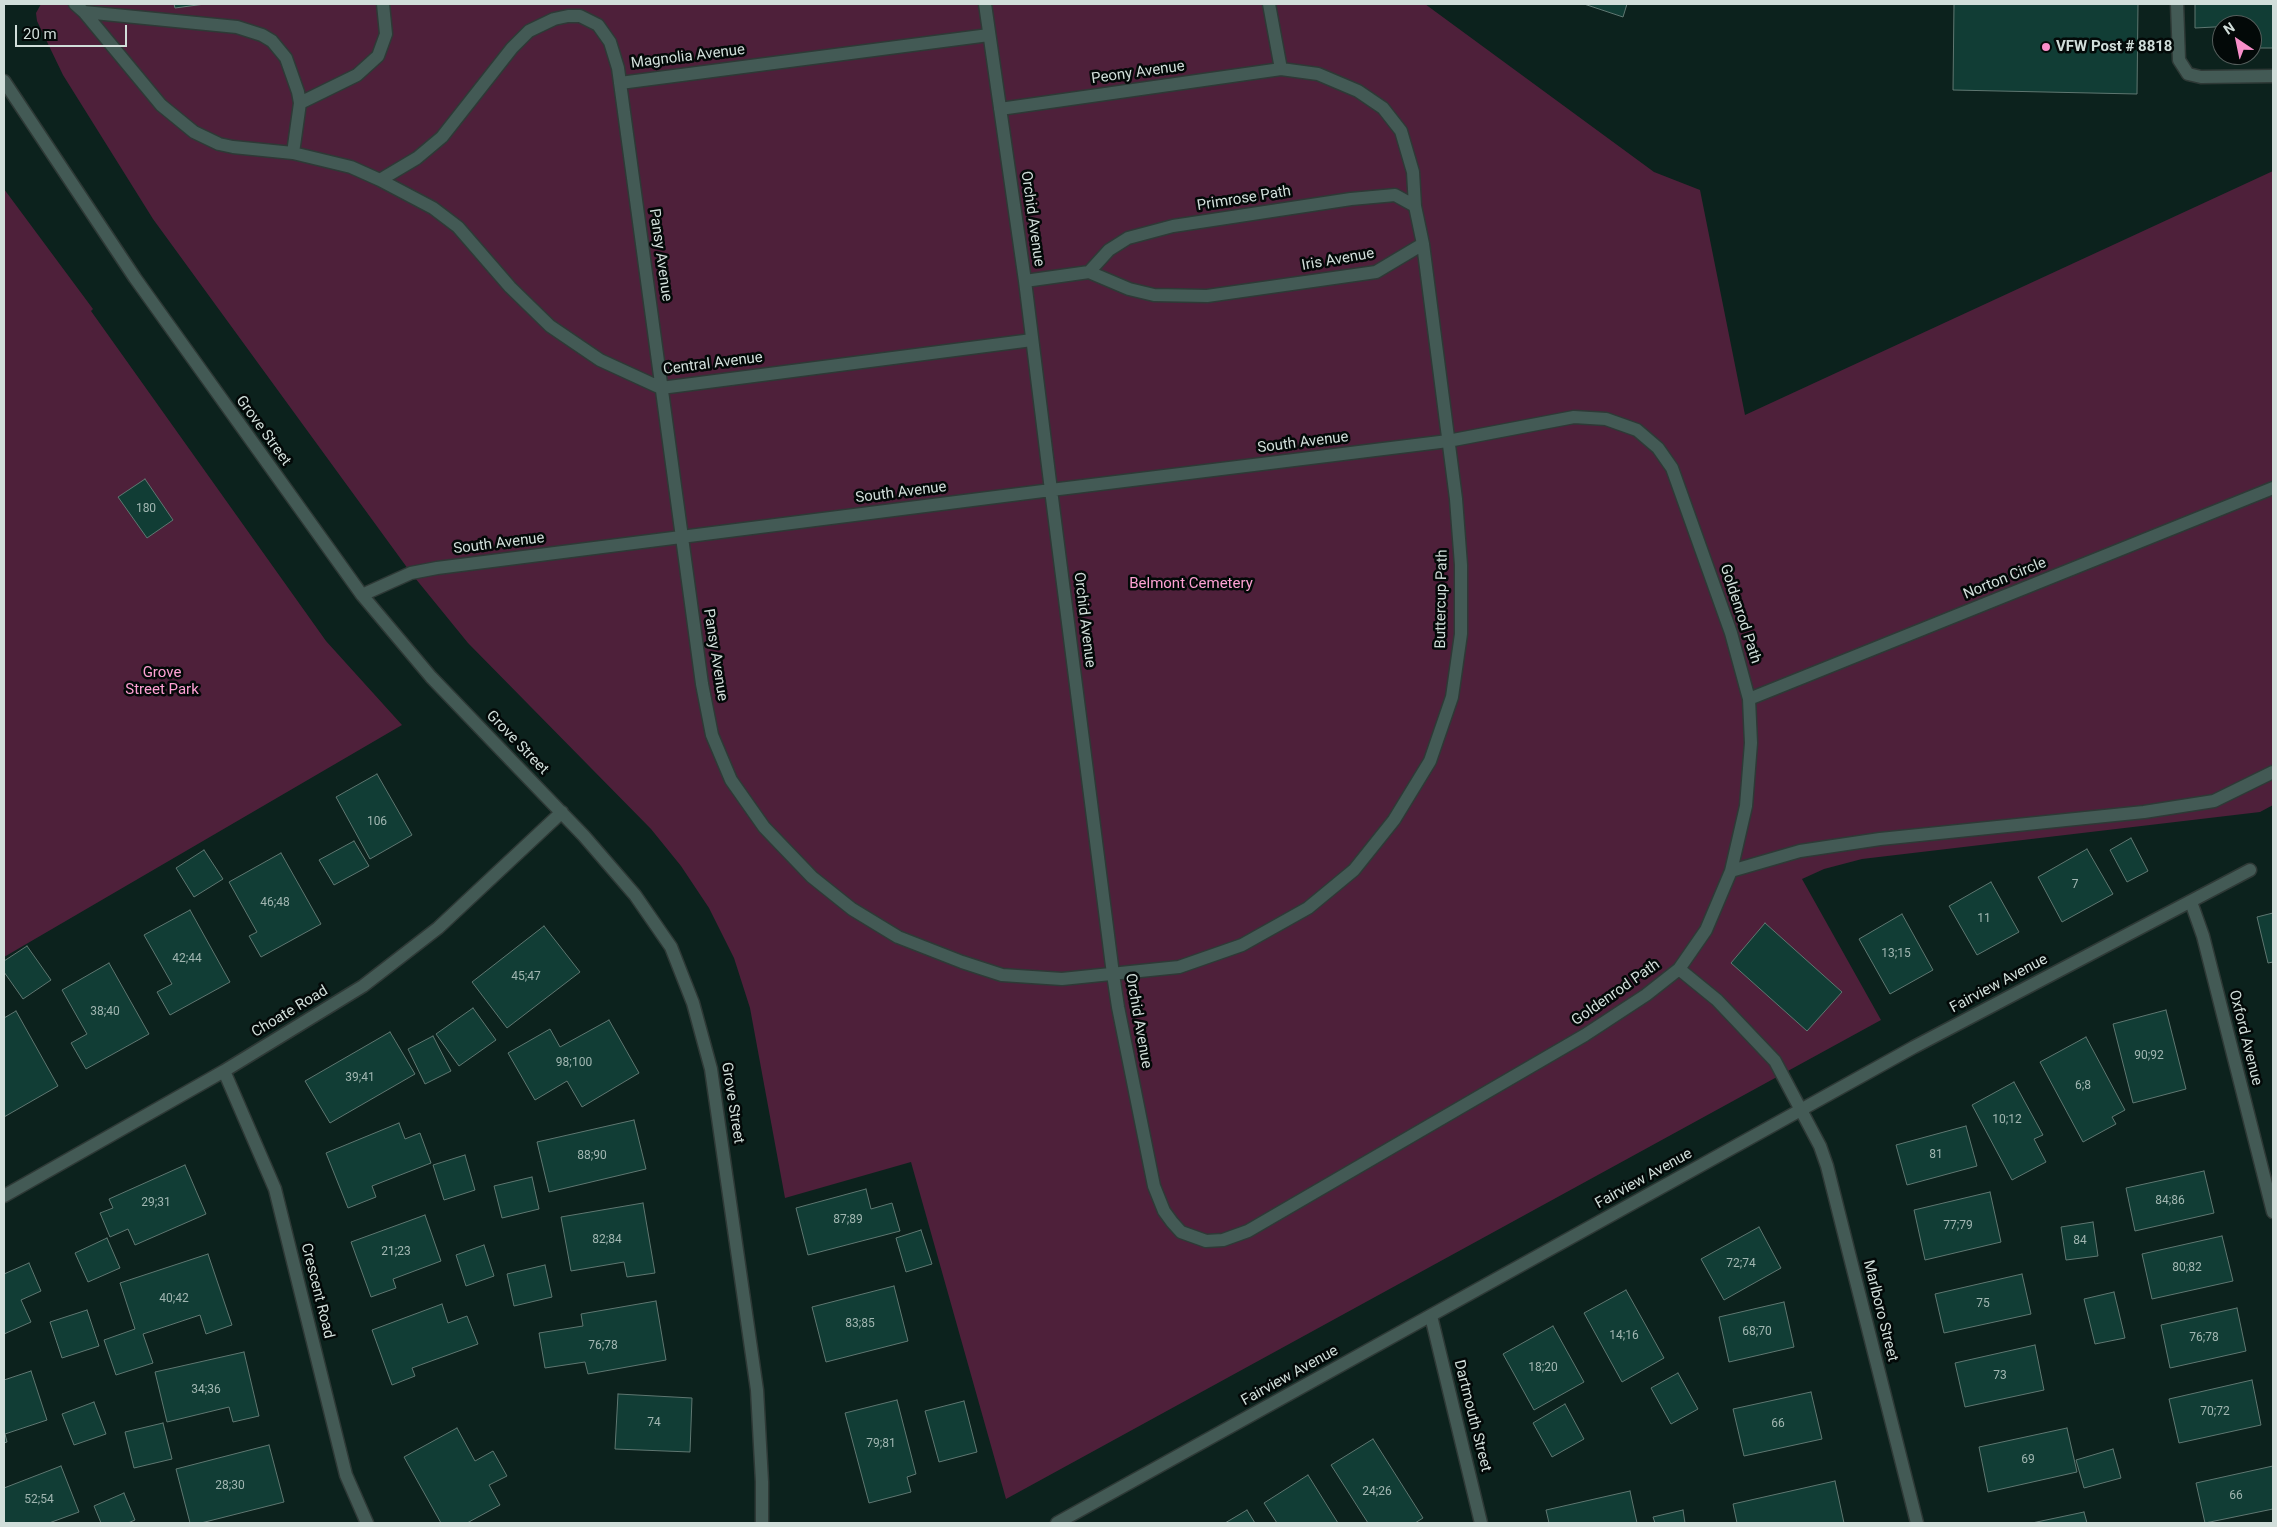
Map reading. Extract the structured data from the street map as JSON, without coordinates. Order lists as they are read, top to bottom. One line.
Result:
{"streets":{"street":["Magnolia Avenue","Peony Avenue","Primrose Path","Orchid Avenue","Pansy Avenue","Iris Avenue","Central Avenue","Grove Street","South Avenue","Norton Circle","Buttercup Path","Goldenrod Path","Fairview Avenue","Choate Road","Oxford Avenue","Crescent Road","Marlboro Street","Dartmouth Street"]},"crossings":[["Magnolia Avenue","Orchid Avenue"],["Magnolia Avenue","Pansy Avenue"],["Magnolia Avenue","Central Avenue"],["Peony Avenue","Orchid Avenue"],["Primrose Path","Iris Avenue"],["Orchid Avenue","Pansy Avenue"],["Orchid Avenue","Central Avenue"],["Orchid Avenue","South Avenue"],["Orchid Avenue","Buttercup Path"],["Orchid Avenue","Goldenrod Path"],["Pansy Avenue","Central Avenue"],["Pansy Avenue","South Avenue"],["Pansy Avenue","Buttercup Path"],["Iris Avenue","Buttercup Path"],["Grove Street","South Avenue"],["Grove Street","Choate Road"],["South Avenue","Buttercup Path"],["South Avenue","Goldenrod Path"],["Norton Circle","Goldenrod Path"],["Buttercup Path","Goldenrod Path"],["Goldenrod Path","Marlboro Street"],["Fairview Avenue","Oxford Avenue"],["Fairview Avenue","Marlboro Street"],["Fairview Avenue","Dartmouth Street"],["Choate Road","Crescent Road"]],"parks":["Belmont Cemetery","Grove Street Park"],"places":["VFW Post # 8818"],"house_numbers":["180","106","7","46;48","11","13;15","42;44","45;47","38;40","90;92","98;100","39;41","6;8","10;12","81","88;90","84;86","29;31","87;89","77;79","82;84","84","21;23","72;74","80;82","40;42","75","83;85","68;70","14;16","76;78","76;78","18;20","73","34;36","70;72","74","66","79;81","69","28;30","24;26","66","52;54"],"scale_bar":"20 m","north":"top left"}
